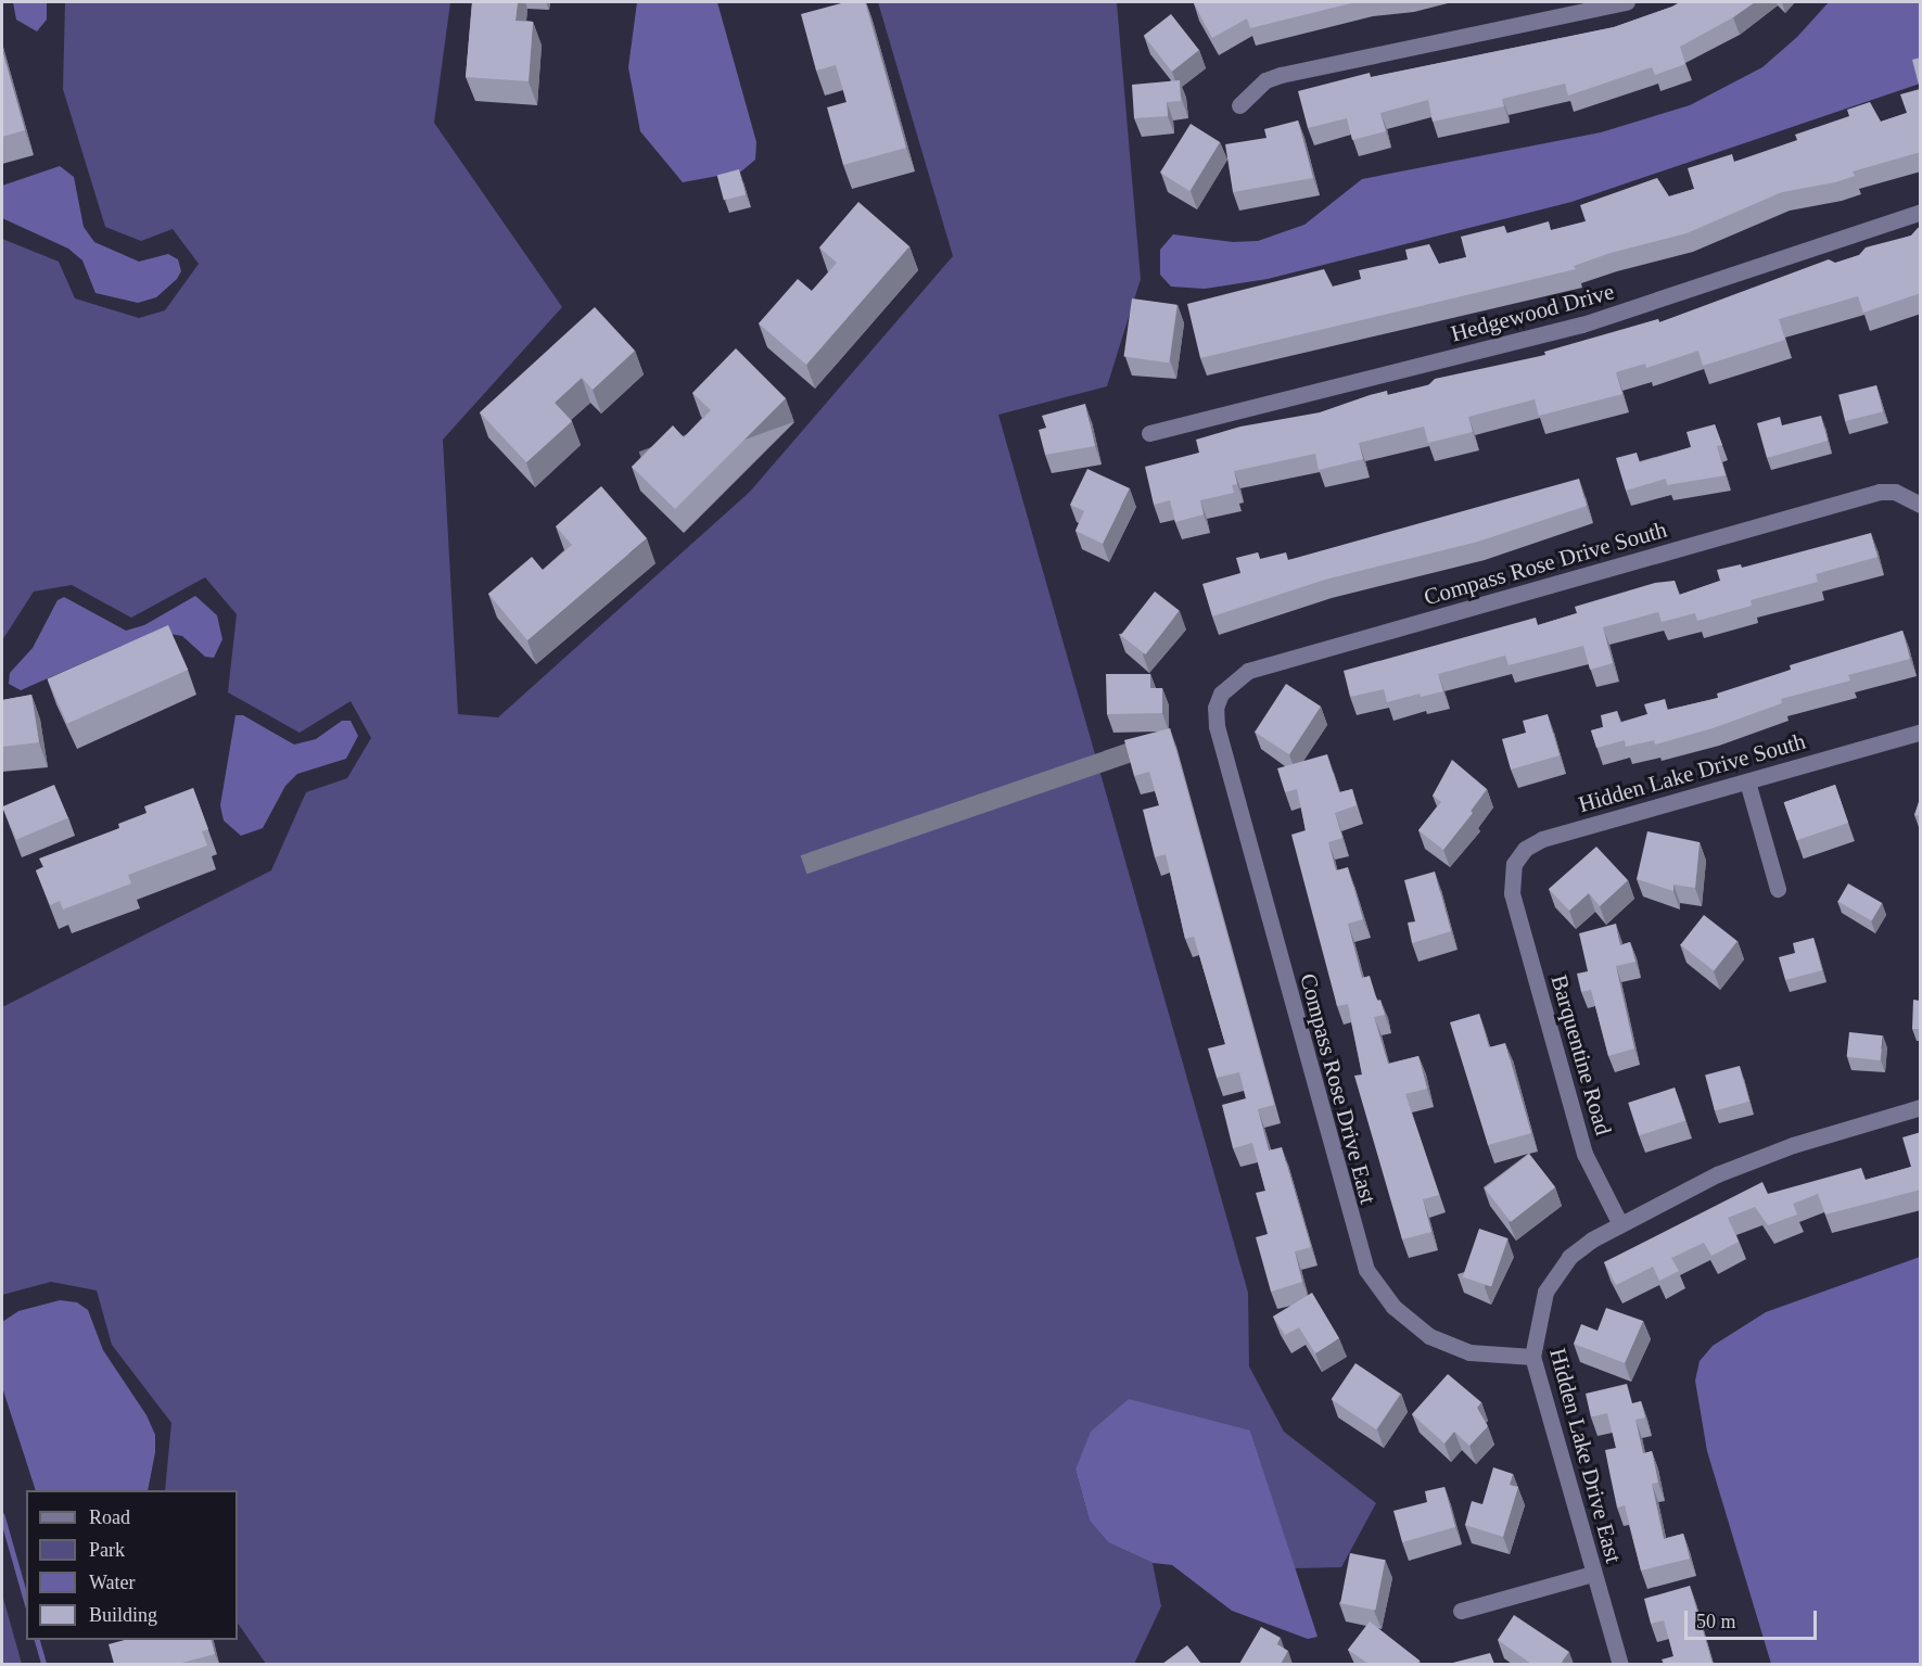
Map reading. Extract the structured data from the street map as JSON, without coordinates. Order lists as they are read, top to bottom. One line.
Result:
{"streets":{"street":["Hedgewood Drive","Compass Rose Drive South","Hidden Lake Drive South","Barquentine Road","Compass Rose Drive East","Hidden Lake Drive East"]},"crossings":[["Compass Rose Drive South","Compass Rose Drive East"],["Hidden Lake Drive South","Barquentine Road"],["Barquentine Road","Hidden Lake Drive East"],["Compass Rose Drive East","Hidden Lake Drive East"]],"legend":["Road","Park","Water","Building"],"scale_bar":"50 m"}
